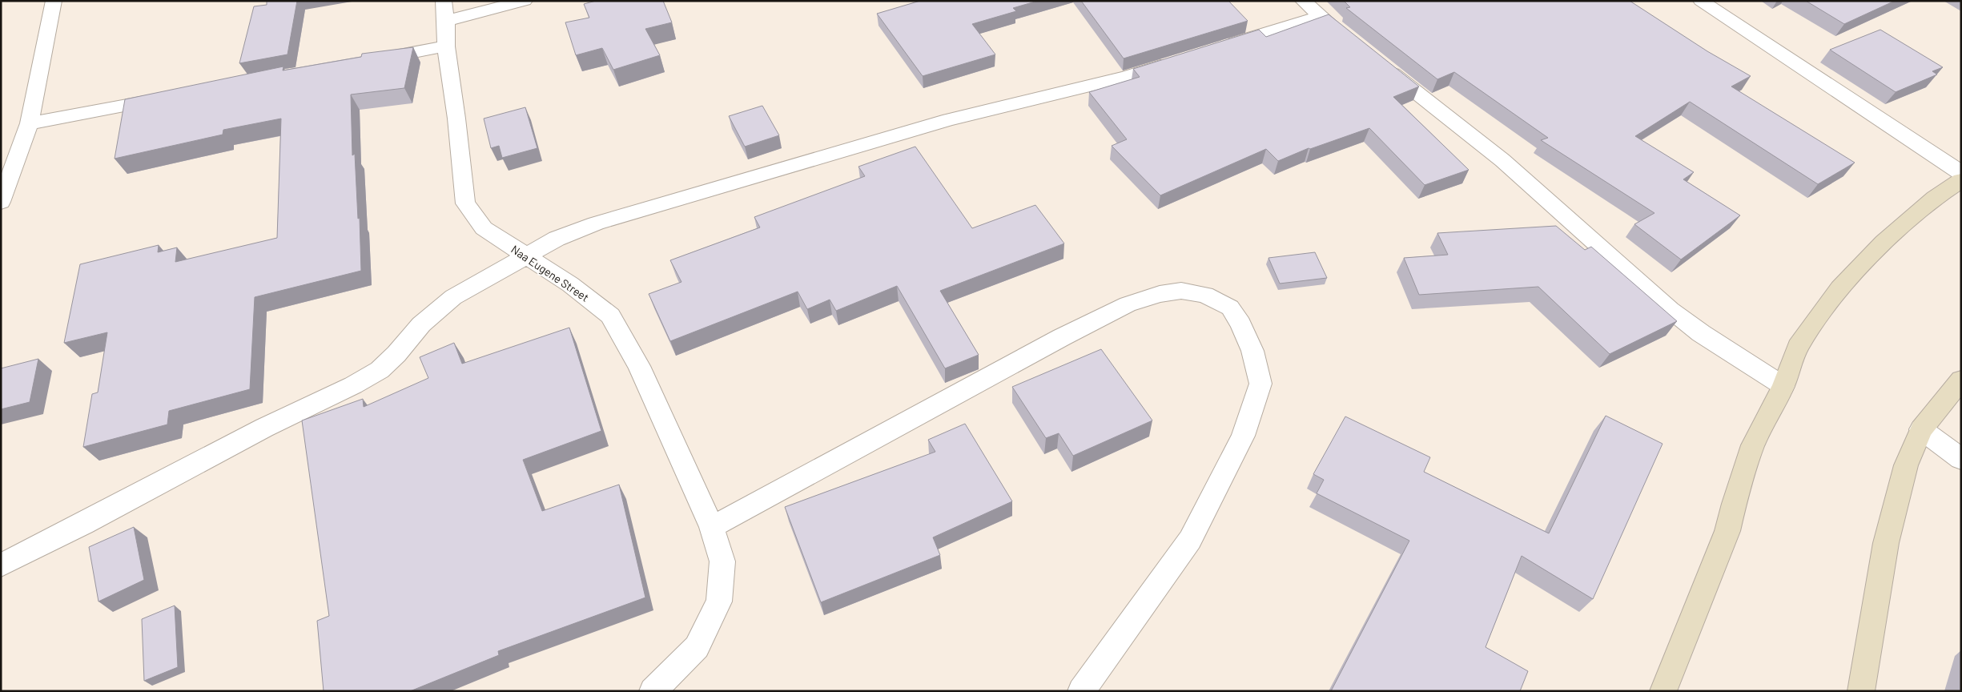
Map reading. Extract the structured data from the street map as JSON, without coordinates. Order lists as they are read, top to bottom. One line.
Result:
{"streets":{"street":["Naa Eugene Street"]}}
